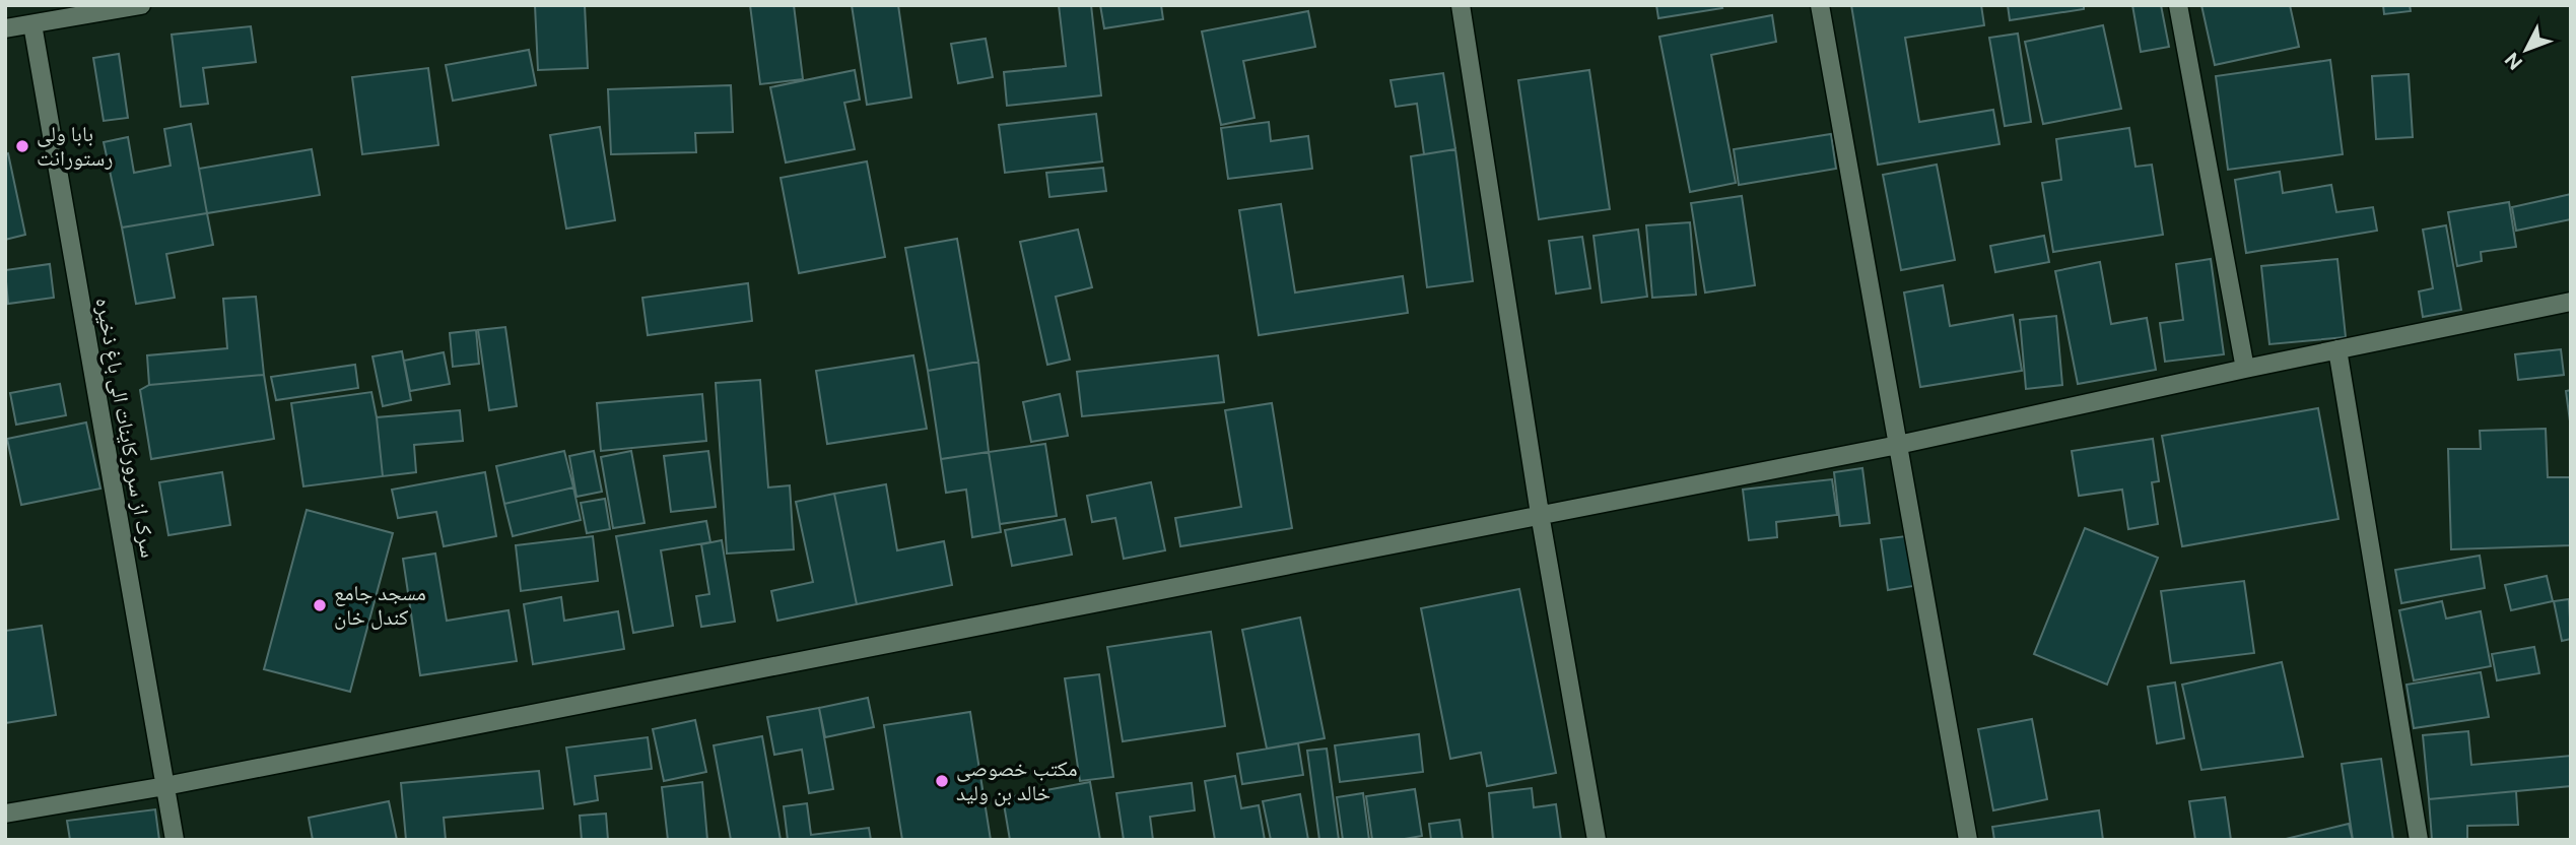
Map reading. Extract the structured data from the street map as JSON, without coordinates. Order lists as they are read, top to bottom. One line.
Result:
{"streets":{"street":["سرک از سرورکاینات الی باغ ذخیره"]},"places":["بابا ولی رستورانت","مسجد جامع کندل خان","مکتب خصوصی خالد بن ولید"],"north":"bottom left"}
